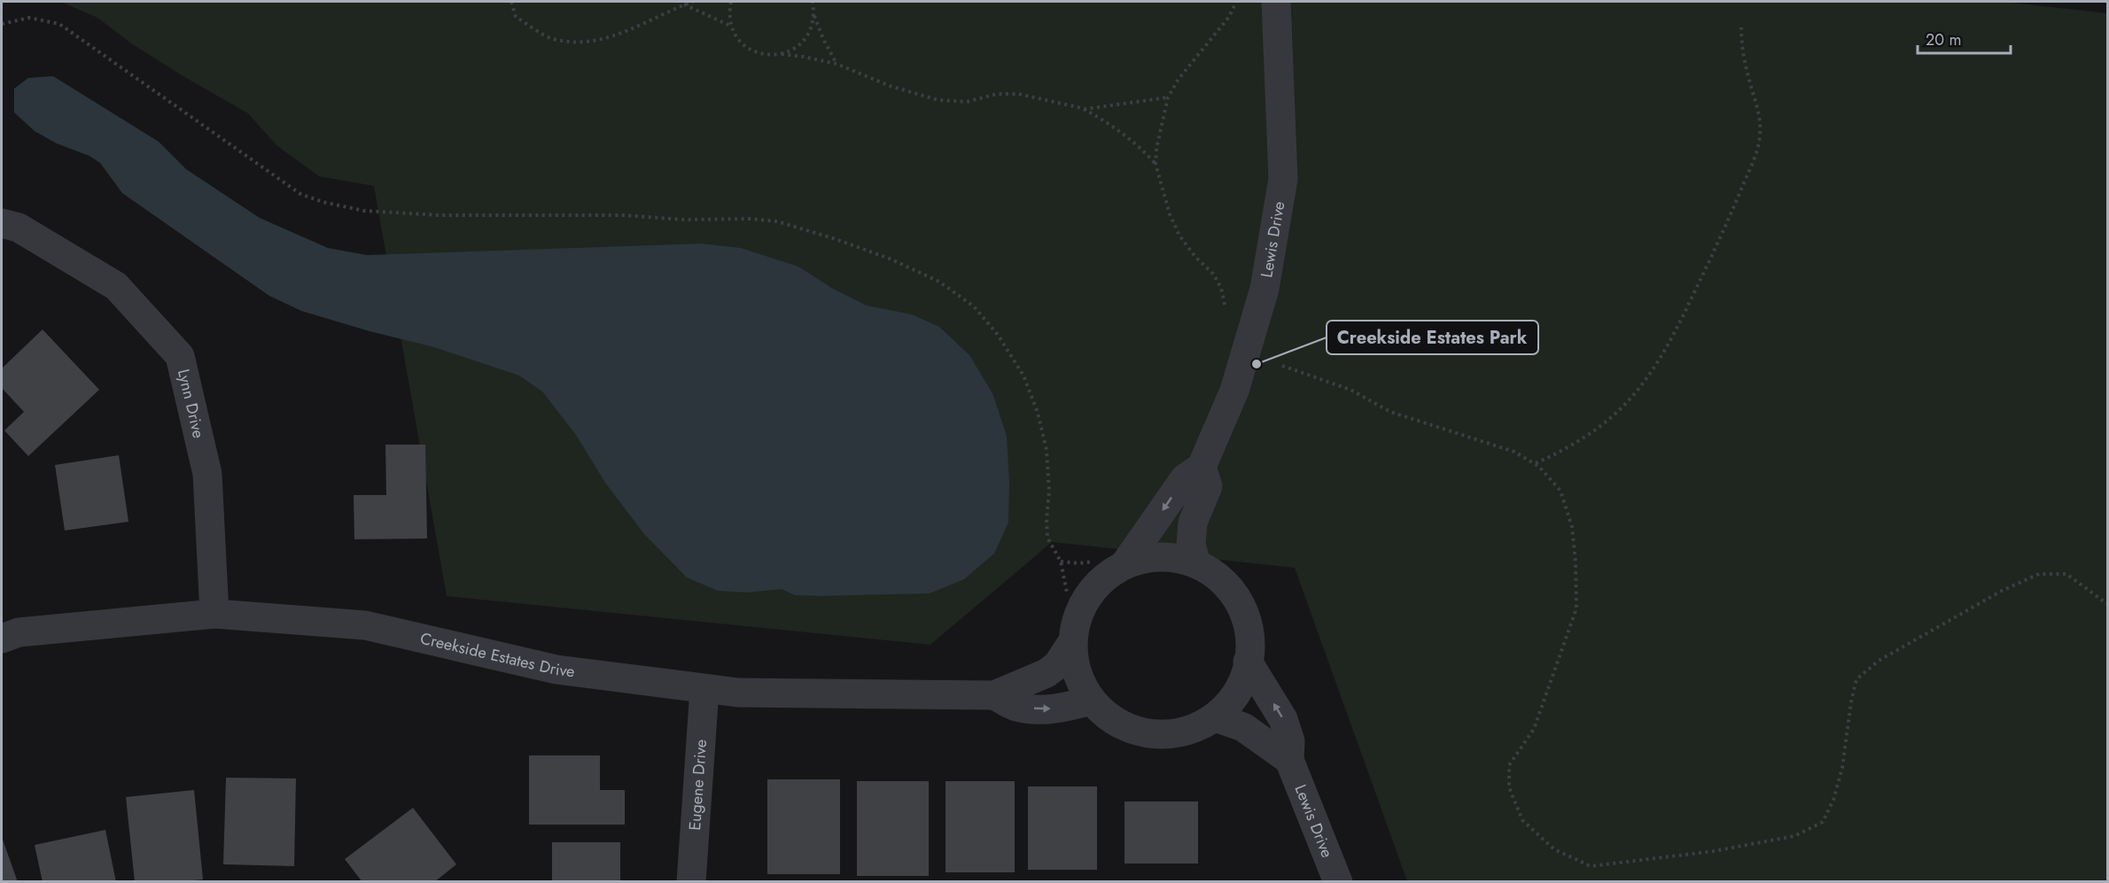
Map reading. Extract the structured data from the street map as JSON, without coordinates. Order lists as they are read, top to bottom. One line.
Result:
{"streets":{"street":["Lewis Drive","Lynn Drive","Creekside Estates Drive","Eugene Drive"]},"crossings":[["Lewis Drive","Creekside Estates Drive"],["Lynn Drive","Creekside Estates Drive"],["Creekside Estates Drive","Eugene Drive"]],"places":["Creekside Estates Park"],"scale_bar":"20 m"}
